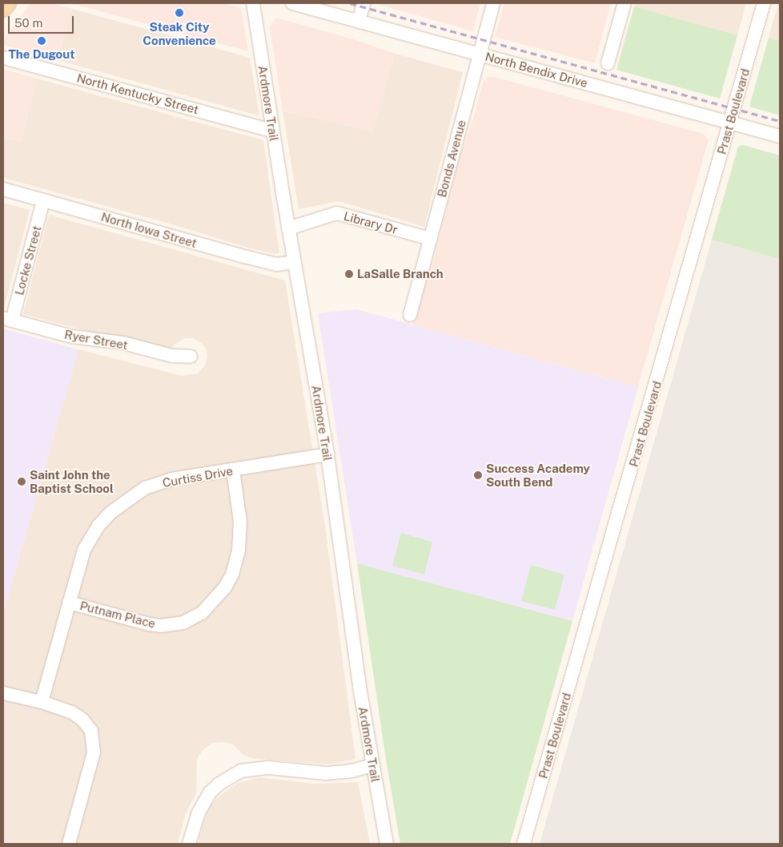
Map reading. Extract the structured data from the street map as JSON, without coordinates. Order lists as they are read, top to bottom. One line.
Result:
{"streets":{"street":["North Bendix Drive","North Kentucky Street","Ardmore Trail","Prast Boulevard","Bonds Avenue","Library Dr","North Iowa Street","Locke Street","Ryer Street","Curtiss Drive","Putnam Place"]},"crossings":[["North Bendix Drive","Prast Boulevard"],["North Bendix Drive","Bonds Avenue"],["North Kentucky Street","Ardmore Trail"],["Ardmore Trail","Library Dr"],["Ardmore Trail","North Iowa Street"],["Ardmore Trail","Curtiss Drive"],["Bonds Avenue","Library Dr"],["North Iowa Street","Locke Street"],["Locke Street","Ryer Street"],["Curtiss Drive","Putnam Place"]],"places":["Steak City Convenience","The Dugout","LaSalle Branch","Success Academy South Bend","Saint John the Baptist School"],"scale_bar":"50 m"}
